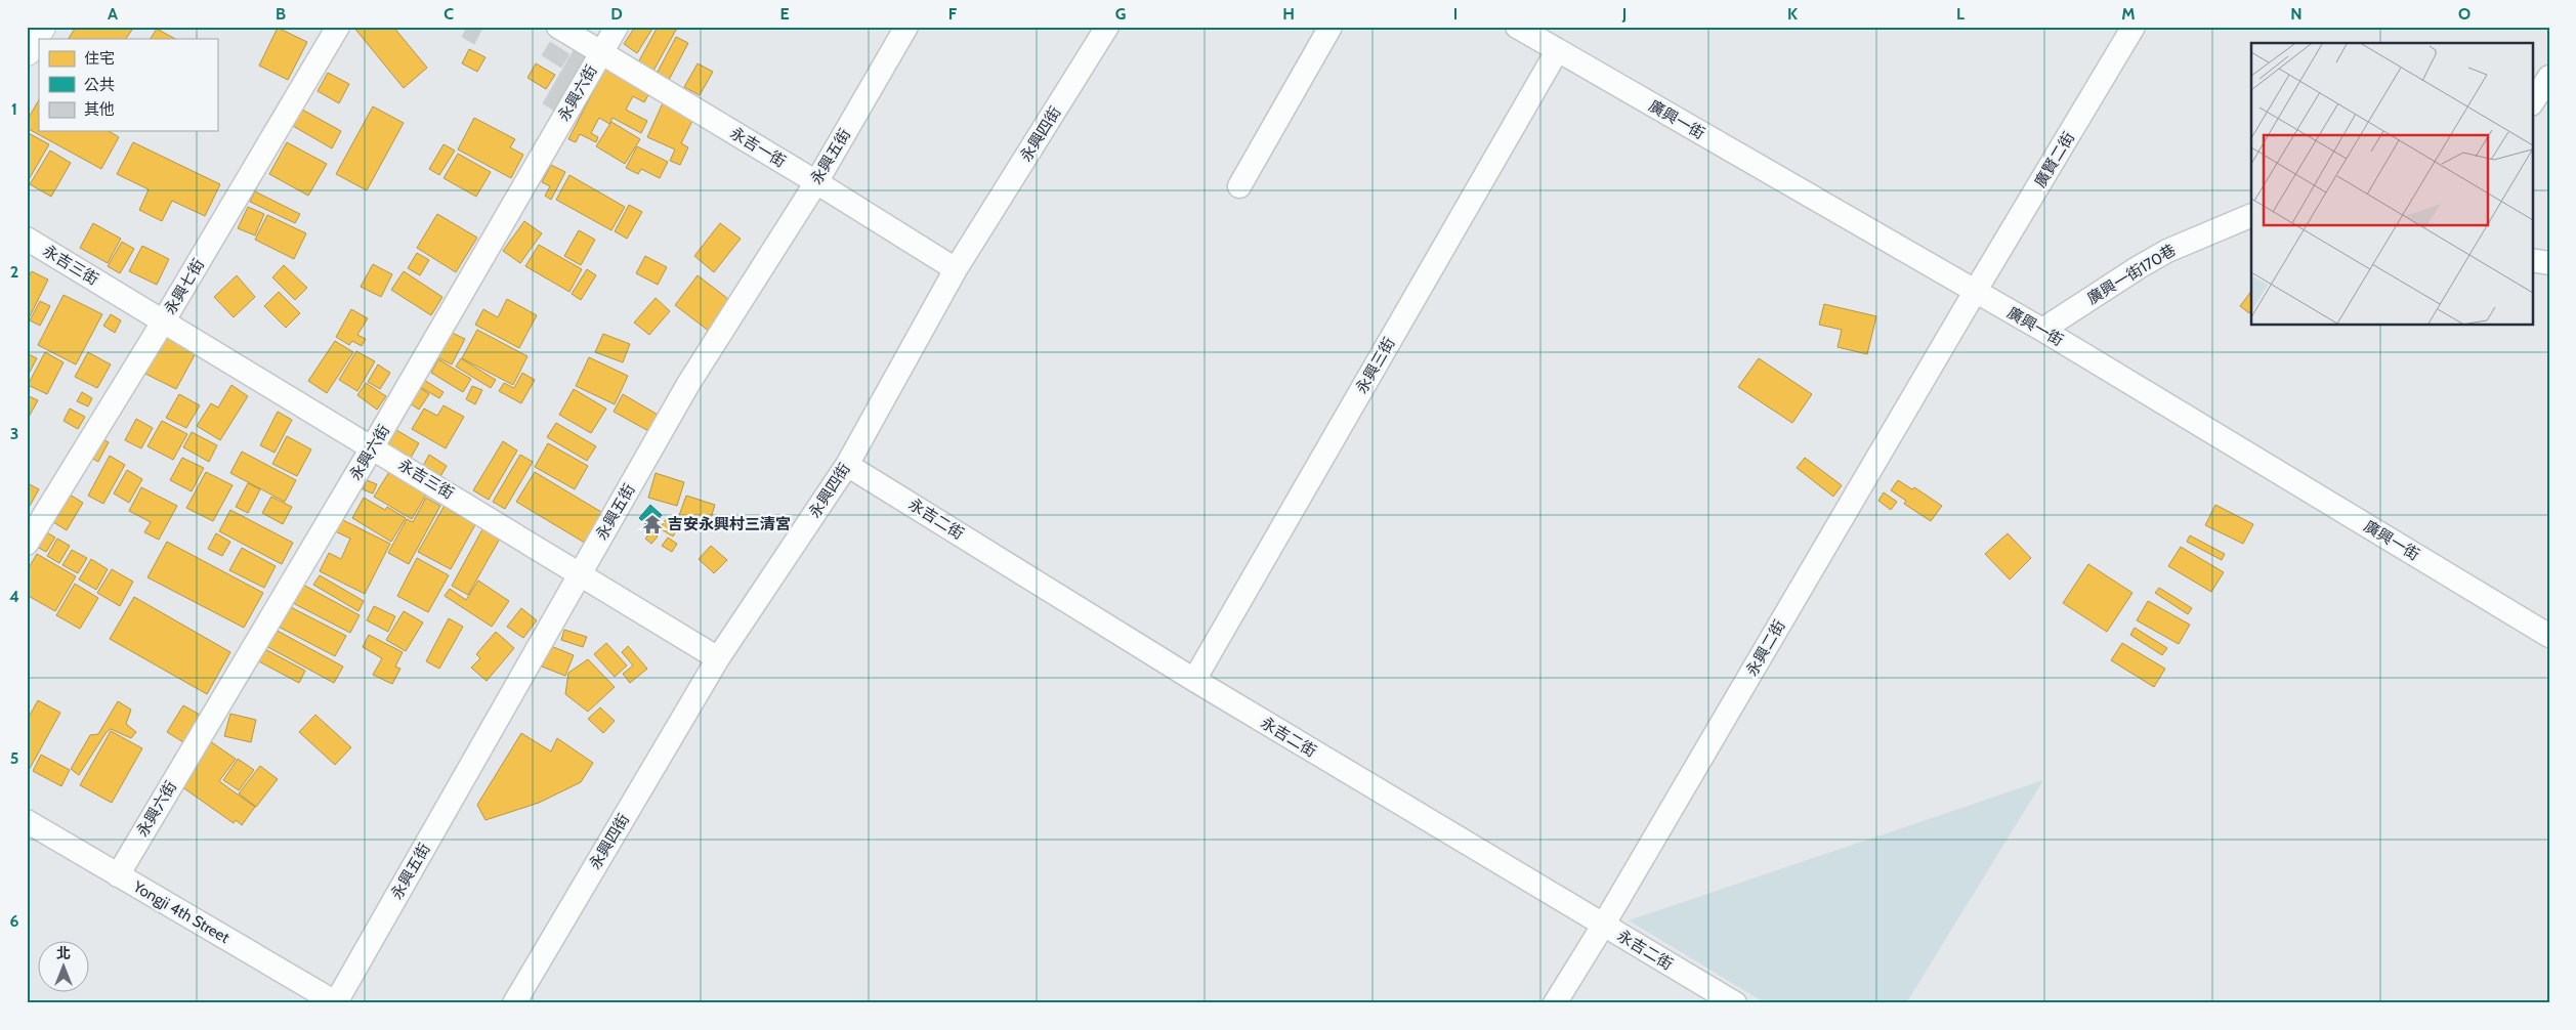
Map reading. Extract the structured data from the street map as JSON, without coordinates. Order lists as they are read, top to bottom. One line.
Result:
{"streets":{"street":["永興六街","廣興一街","永興四街","永吉一街","永興五街","廣賢二街","永吉三街","廣興一街170巷","永興七街","永興三街","永吉二街","永興二街","Yongji 4th Street"]},"crossings":[["永興六街","永吉一街"],["永興六街","永吉三街"],["永興六街","Yongji 4th Street"],["廣興一街","廣賢二街"],["廣興一街","廣興一街170巷"],["廣興一街","永興三街"],["廣興一街","永興二街"],["永興四街","永吉一街"],["永興四街","永吉三街"],["永興四街","永吉二街"],["永吉一街","永興五街"],["永興五街","永吉三街"],["永興五街","Yongji 4th Street"],["廣賢二街","永興二街"],["永吉三街","永興七街"],["永興三街","永吉二街"],["永吉二街","永興二街"]],"places":{"temple":["吉安永興村三清宮"]},"legend":["住宅","公共","其他"],"north":"top","grid":{"columns":["A","B","C","D","E","F","G","H","I","J","K","L","M","N","O"],"rows":["1","2","3","4","5","6"]}}
